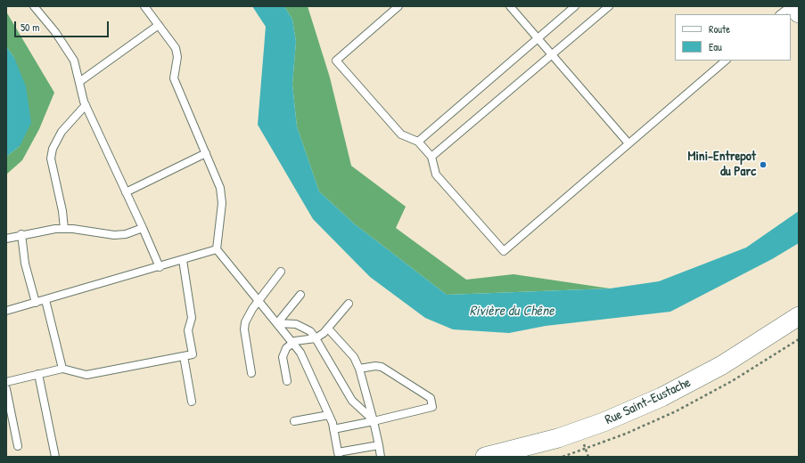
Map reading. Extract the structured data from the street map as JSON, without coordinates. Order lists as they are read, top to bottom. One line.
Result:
{"streets":{"street":["Rue Saint-Eustache"]},"water":["Rivière du Chêne"],"places":["Mini-Entrepot du Parc"],"legend":["Route","Eau"],"scale_bar":"50 m"}
